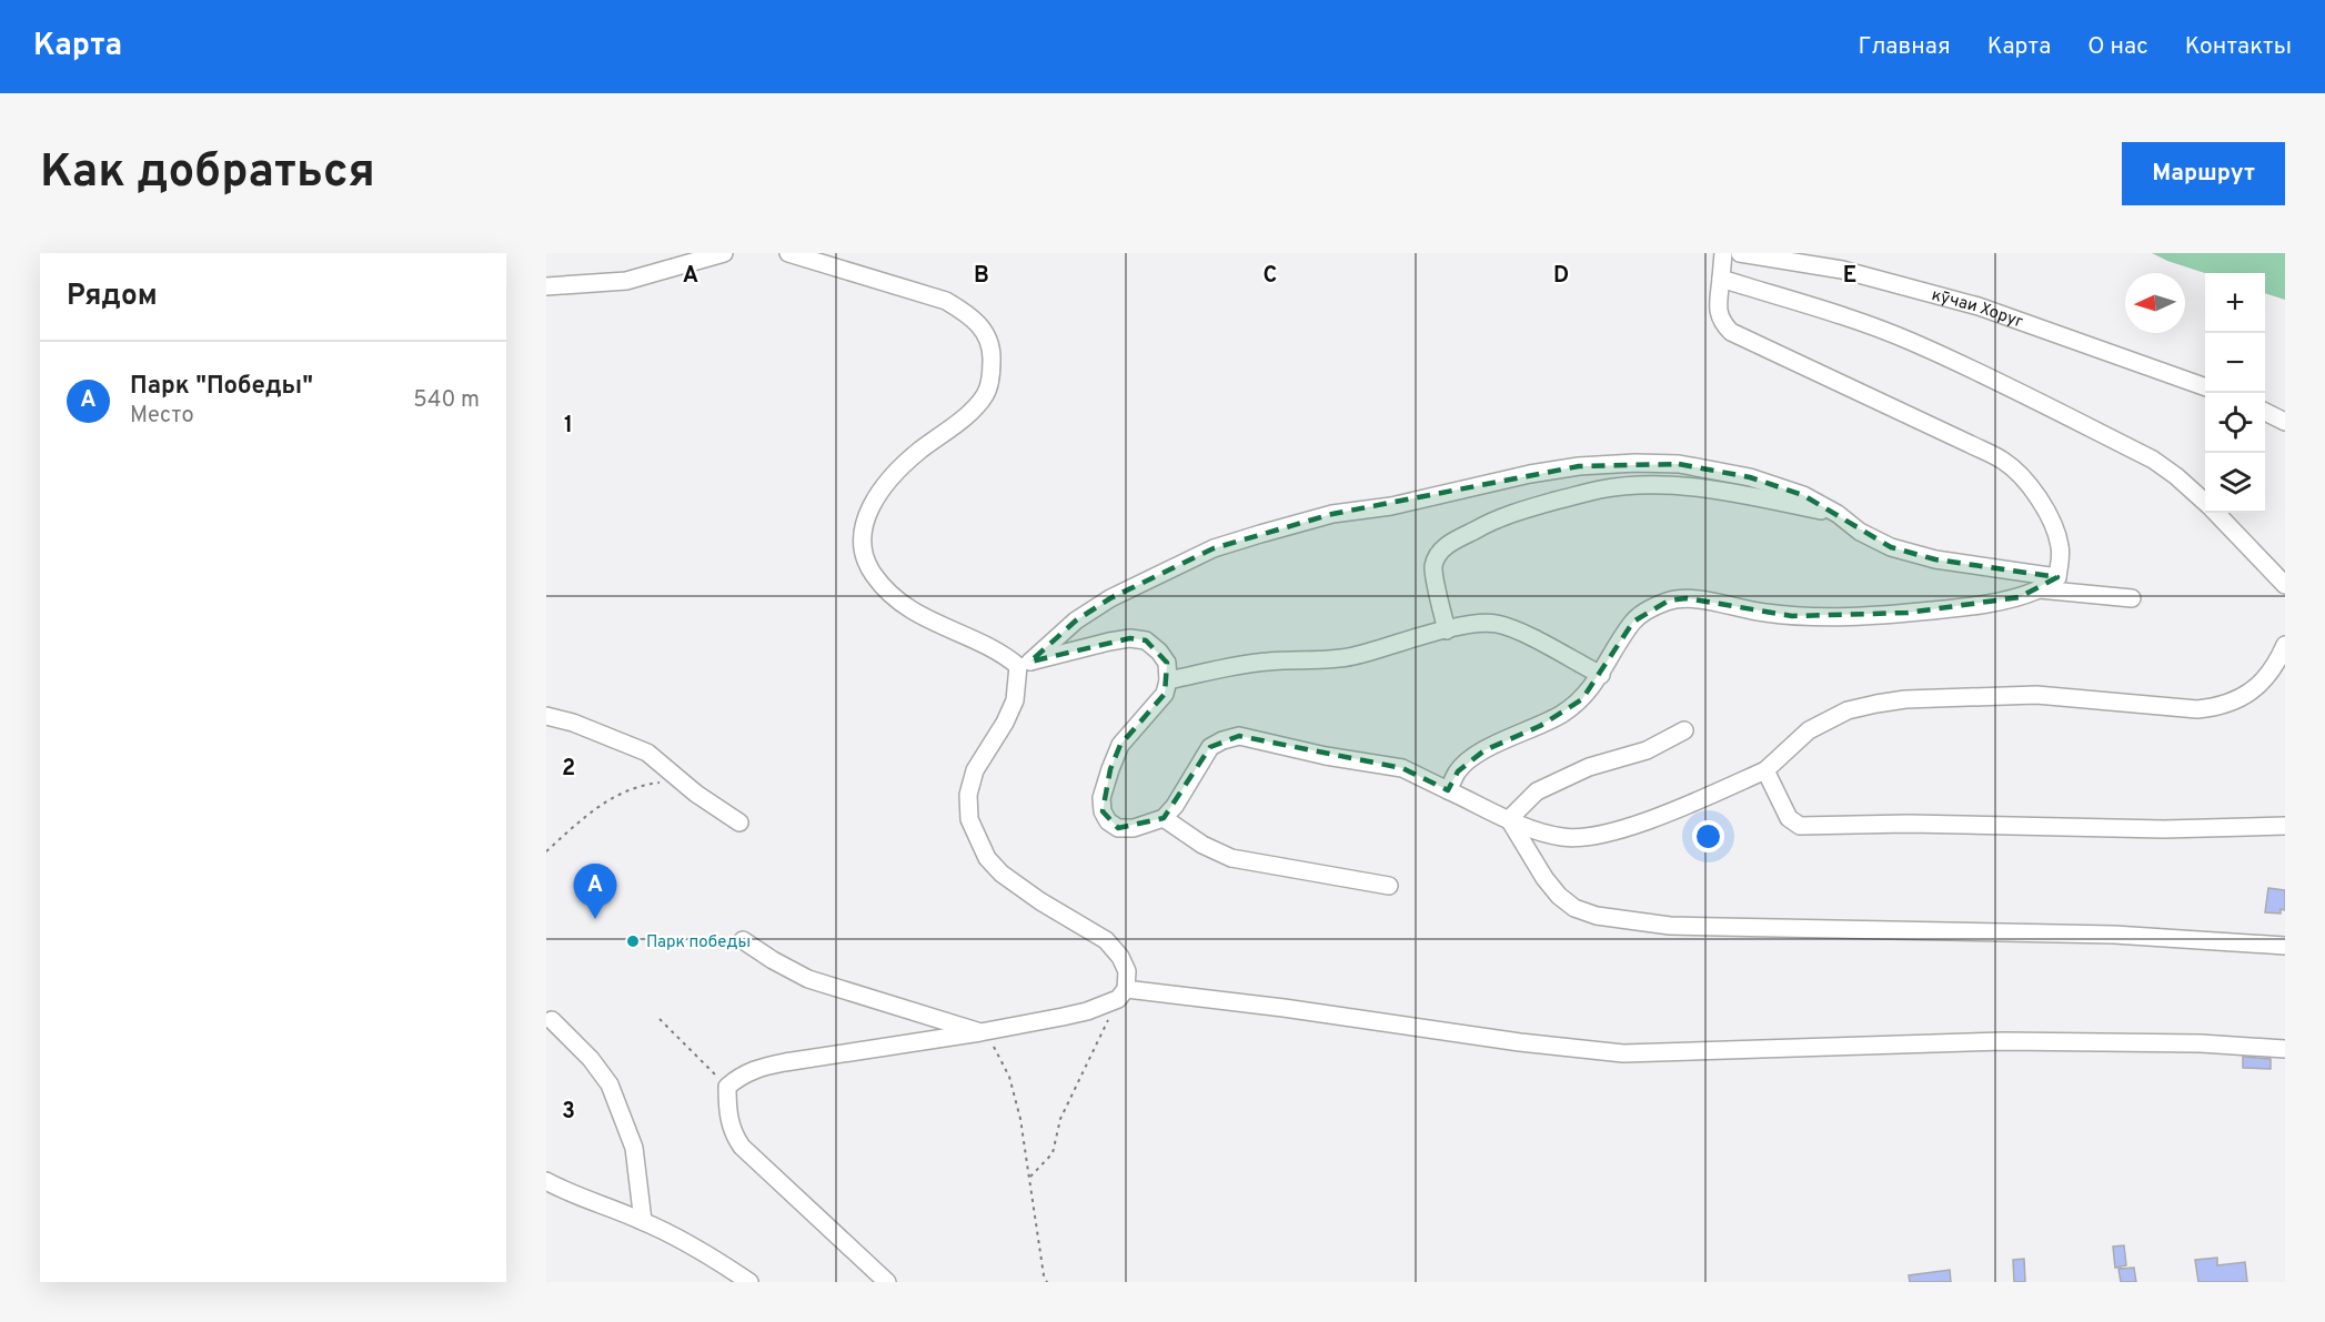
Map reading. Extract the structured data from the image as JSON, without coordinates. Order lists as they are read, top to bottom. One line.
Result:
{"streets":{"street":["кӯчаи Хоруг"]},"places":["Парк победы"],"north":"left","page":{"header":"Карта","nav":["Главная","Карта","О нас","Контакты"],"buttons":"Маршрут","title":"Как добраться","heading":"Рядом","map_buttons":["+","−"],"list":[{"mark":"A","name":"Парк \"Победы\"","note":"Место","value":"540 m"}],"pins":"A"},"grid":{"columns":["A","B","C","D","E"],"rows":["1","2","3"]}}
